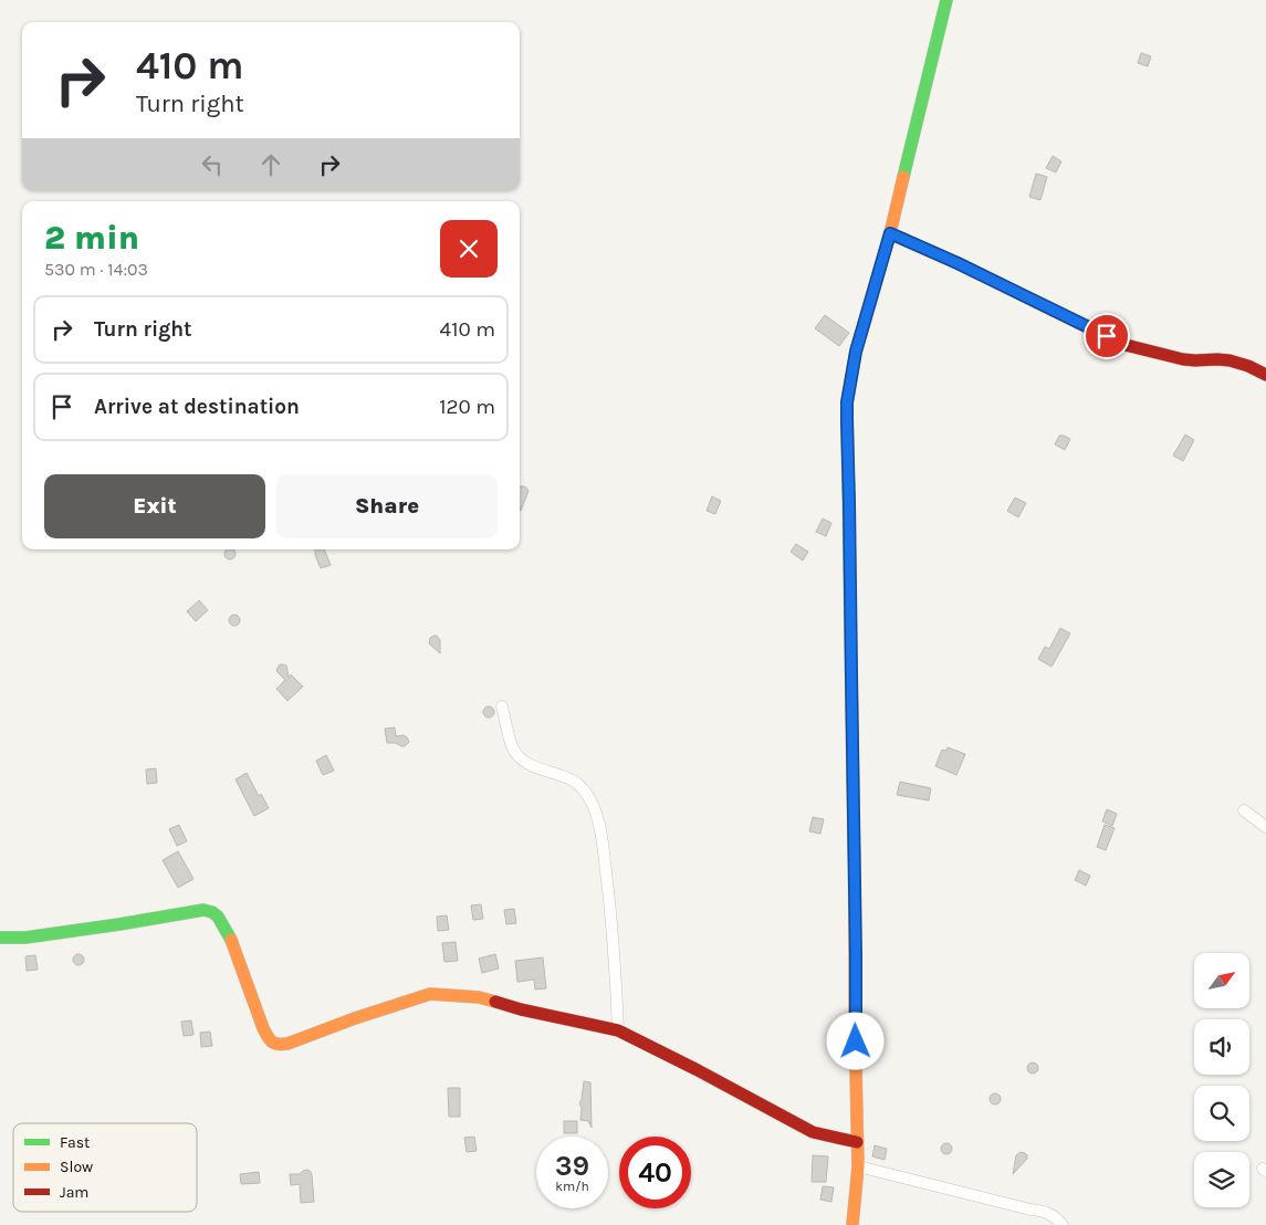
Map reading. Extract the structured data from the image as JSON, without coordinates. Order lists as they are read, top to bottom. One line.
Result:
{"legend":["Fast","Slow","Jam"],"north":"top right","page":{"turn":["410 m","Turn right"],"heading":["2 min","530 m · 14:03"],"list":[{"name":"Turn right","value":"410 m"},{"name":"Arrive at destination","value":"120 m"}],"buttons":["Exit","Share"],"speed":"39 km/h","limit":"40"}}
